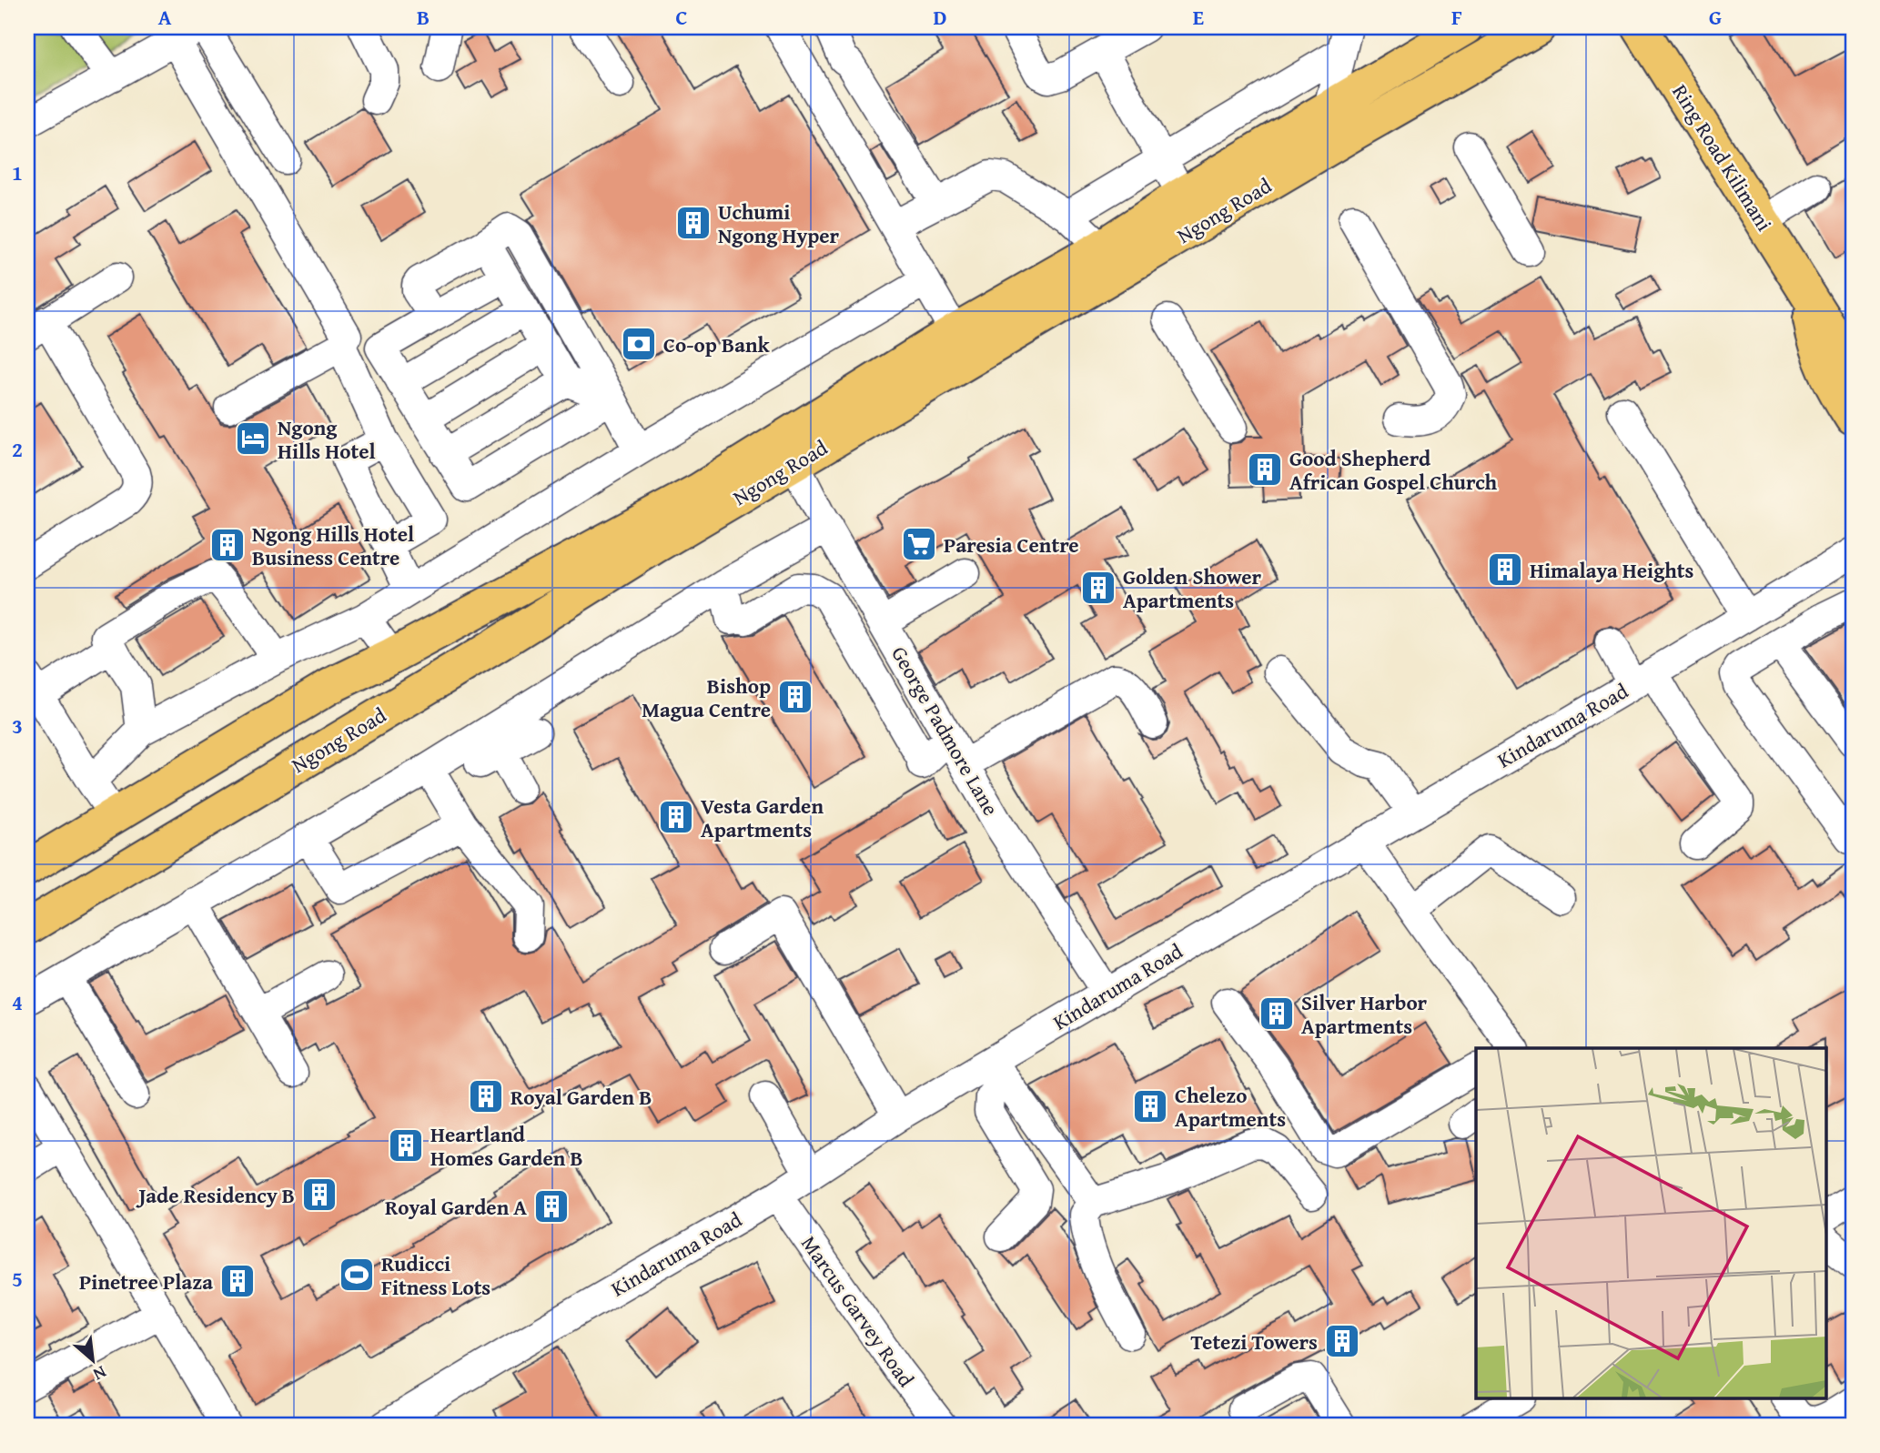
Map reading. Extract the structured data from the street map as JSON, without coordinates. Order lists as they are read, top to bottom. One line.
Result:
{"streets":{"main road":["Ring Road Kilimani","Ngong Road"],"street":["Kindaruma Road","George Padmore Lane","Marcus Garvey Road"]},"crossings":[["Ngong Road","George Padmore Lane"],["Kindaruma Road","George Padmore Lane"],["Kindaruma Road","Marcus Garvey Road"]],"places":{"building":["Uchumi Ngong Hyper","Good Shepherd African Gospel Church","Ngong Hills Hotel Business Centre","Himalaya Heights","Golden Shower Apartments","Bishop Magua Centre","Vesta Garden Apartments","Silver Harbor Apartments","Royal Garden B","Chelezo Apartments","Heartland Homes Garden B","Jade Residency B","Royal Garden A","Pinetree Plaza","Tetezi Towers"],"bank":["Co-op Bank"],"hotel":["Ngong Hills Hotel"],"supermarket":["Paresia Centre"],"sports":["Rudicci Fitness Lots"]},"north":"bottom right","grid":{"columns":["A","B","C","D","E","F","G"],"rows":["1","2","3","4","5"]}}
